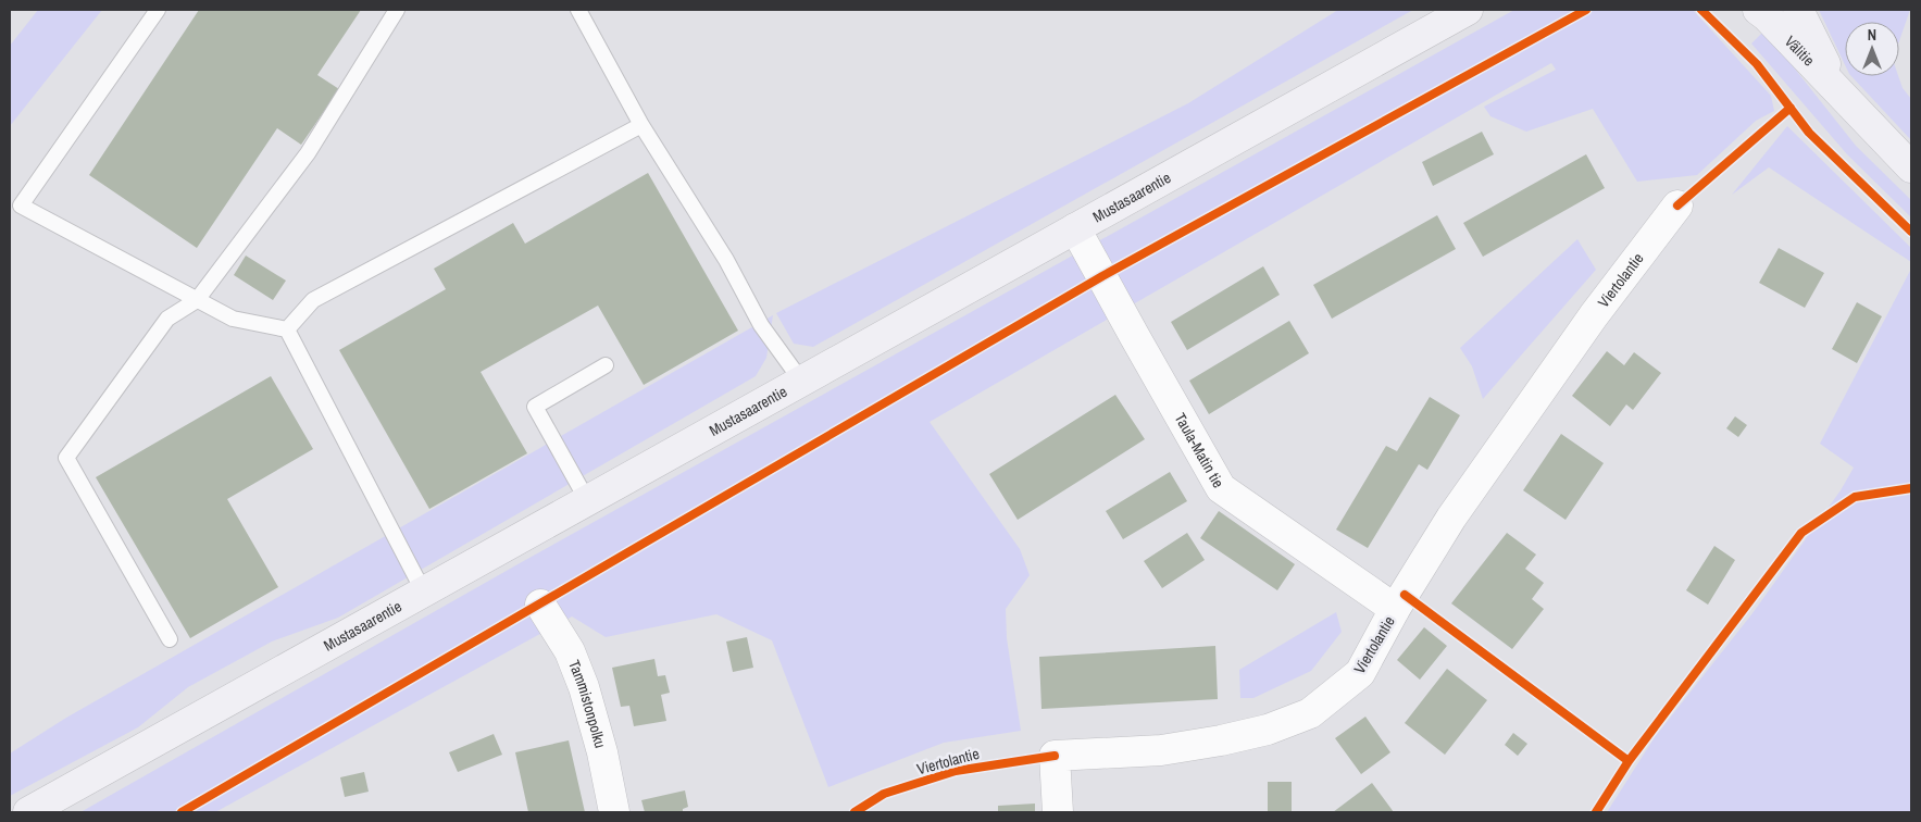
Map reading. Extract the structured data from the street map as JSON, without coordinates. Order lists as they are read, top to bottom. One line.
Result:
{"streets":{"main road":["Välitie","Mustasaarentie"],"street":["Viertolantie","Taula-Matin tie","Tammistonpolku"]},"crossings":[["Mustasaarentie","Taula-Matin tie"],["Viertolantie","Taula-Matin tie"]],"north":"top"}
